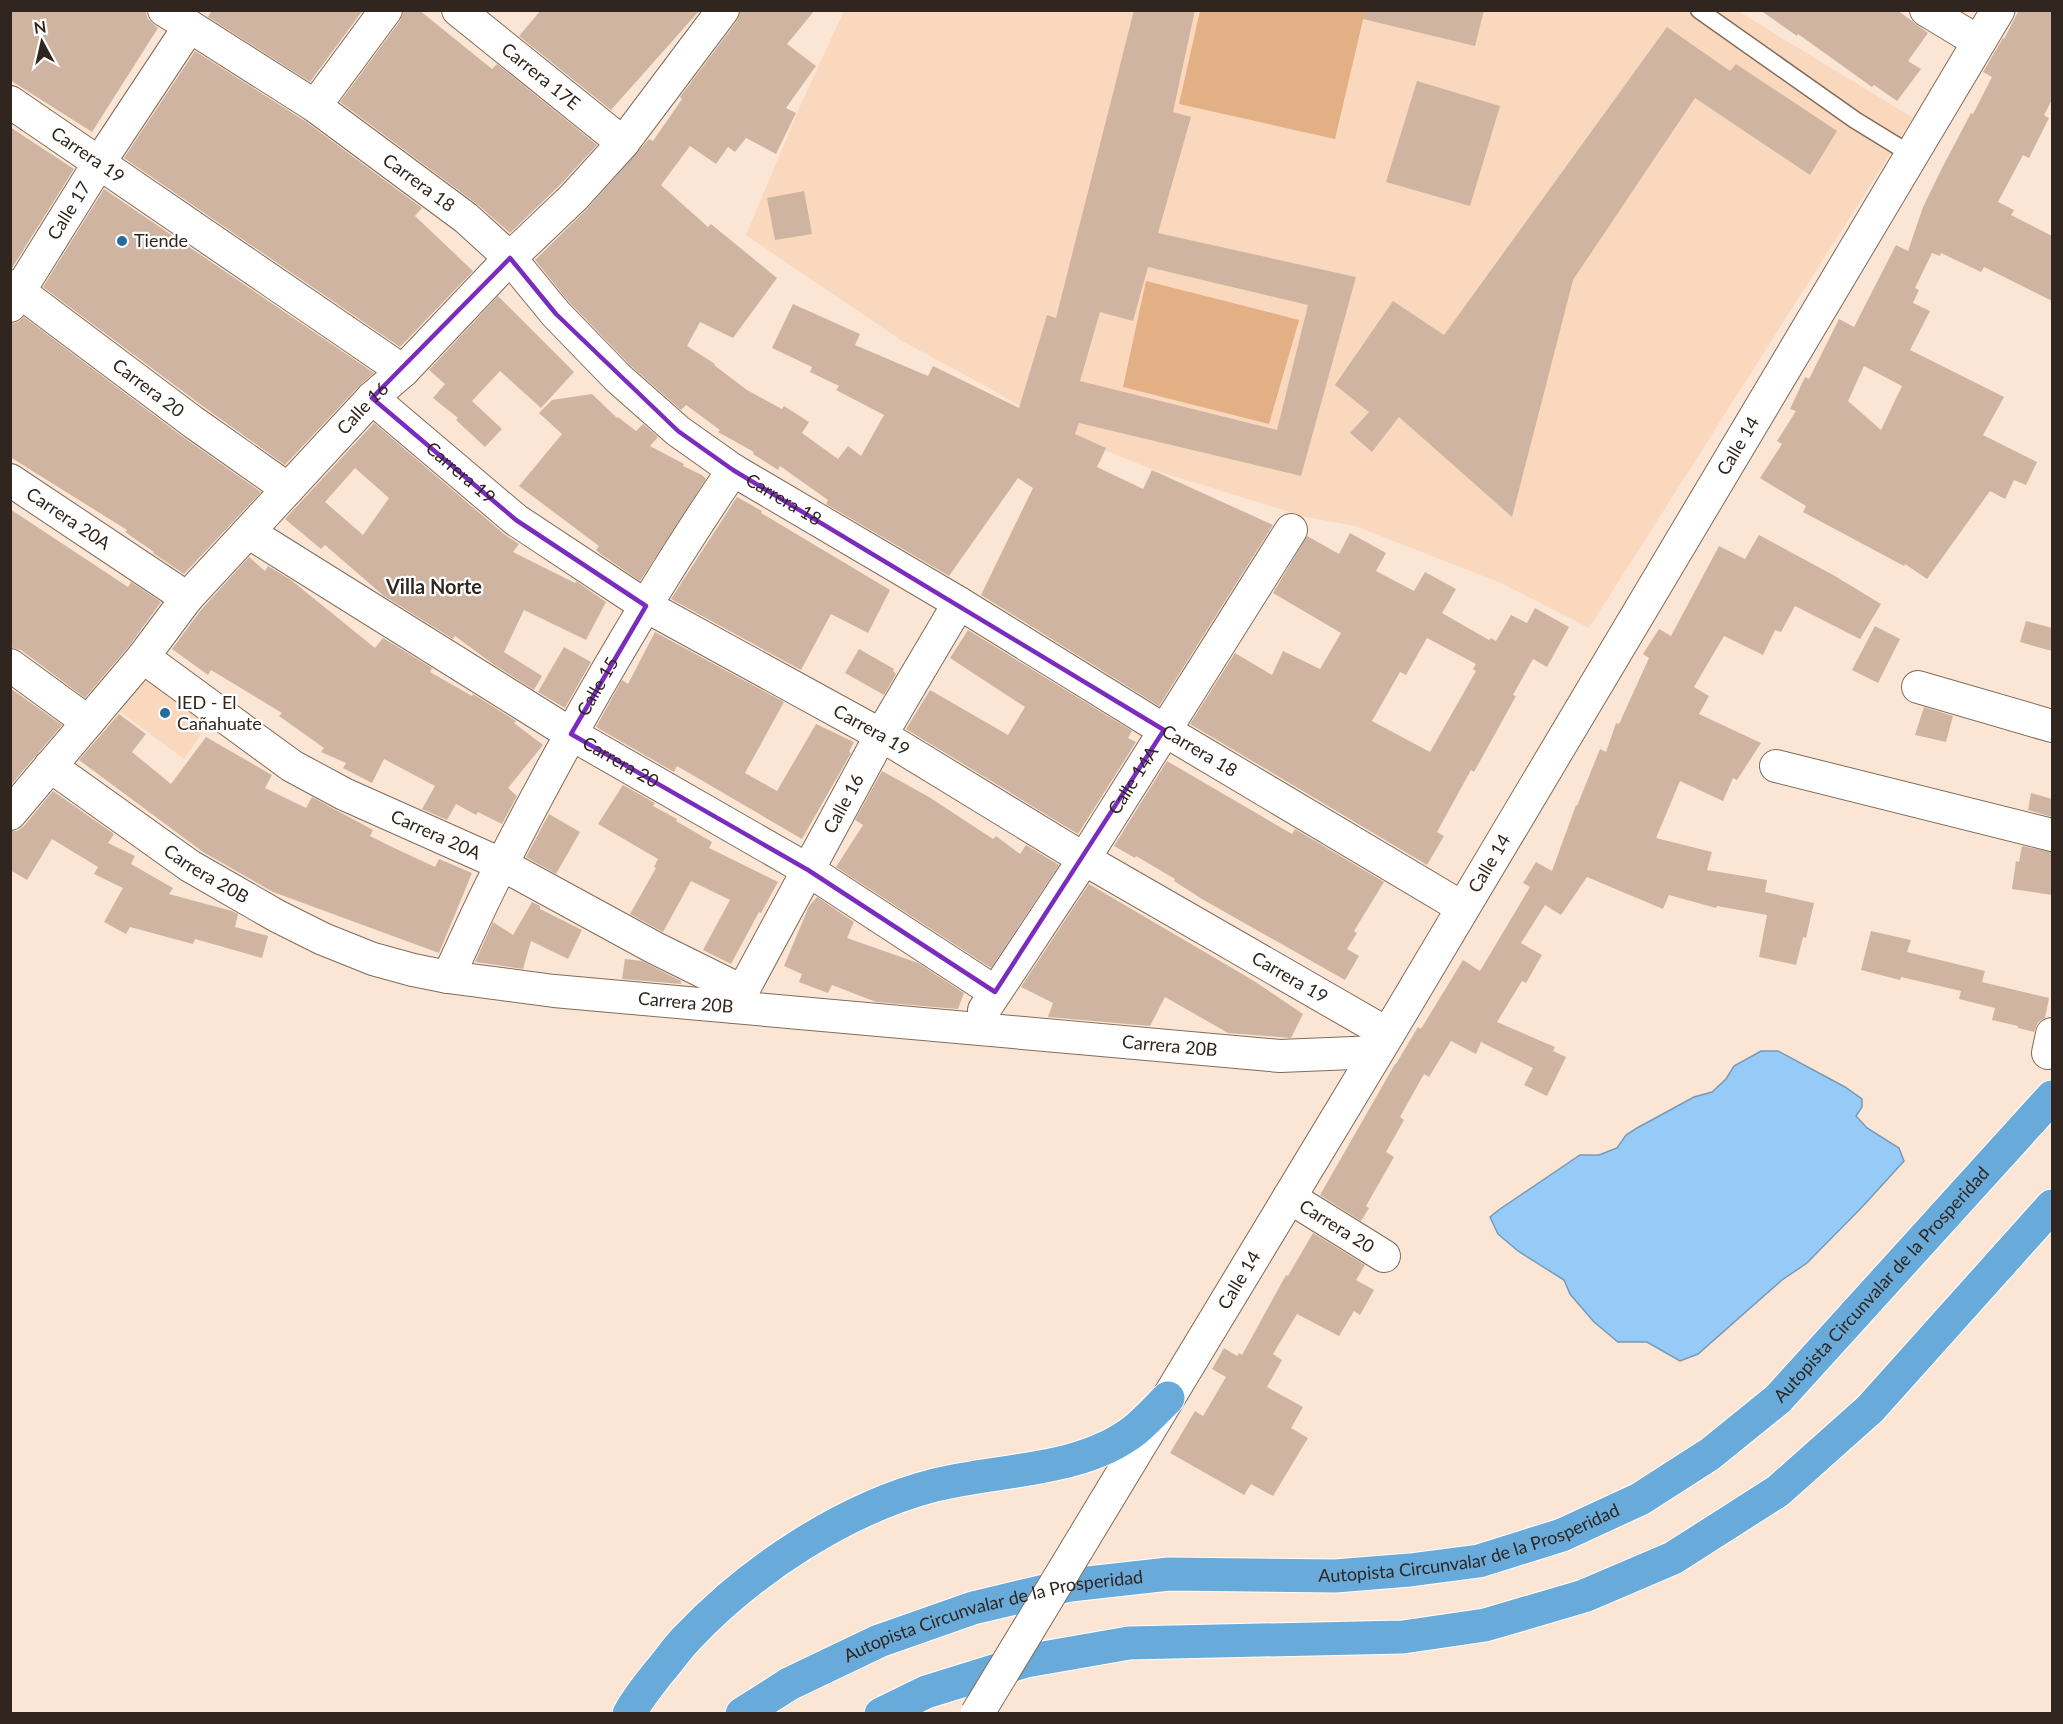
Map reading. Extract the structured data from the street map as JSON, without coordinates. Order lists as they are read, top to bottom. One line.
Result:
{"streets":{"highway":["Autopista Circunvalar de la Prosperidad"],"street":["Carrera 17E","Carrera 19","Carrera 18","Calle 17","Carrera 20","Calle 16","Calle 14","Carrera 20A","Calle 15","Calle 14A","Carrera 20B"]},"crossings":[["Carrera 17E","Calle 16"],["Carrera 19","Calle 17"],["Carrera 19","Calle 16"],["Carrera 19","Calle 14"],["Carrera 19","Calle 15"],["Carrera 19","Calle 14A"],["Carrera 19","Carrera 20B"],["Carrera 18","Calle 17"],["Carrera 18","Calle 16"],["Carrera 18","Calle 14"],["Carrera 18","Calle 15"],["Carrera 18","Calle 14A"],["Calle 17","Carrera 20"],["Carrera 20","Calle 16"],["Carrera 20","Calle 14"],["Carrera 20","Calle 15"],["Carrera 20","Calle 14A"],["Calle 16","Carrera 20A"],["Calle 16","Carrera 20B"],["Calle 14","Carrera 20B"],["Carrera 20A","Calle 15"],["Carrera 20A","Carrera 20B"],["Calle 15","Carrera 20B"],["Calle 14A","Carrera 20B"]],"districts":["Villa Norte"],"places":["Tiende","IED - El Cañahuate"],"north":"top"}
